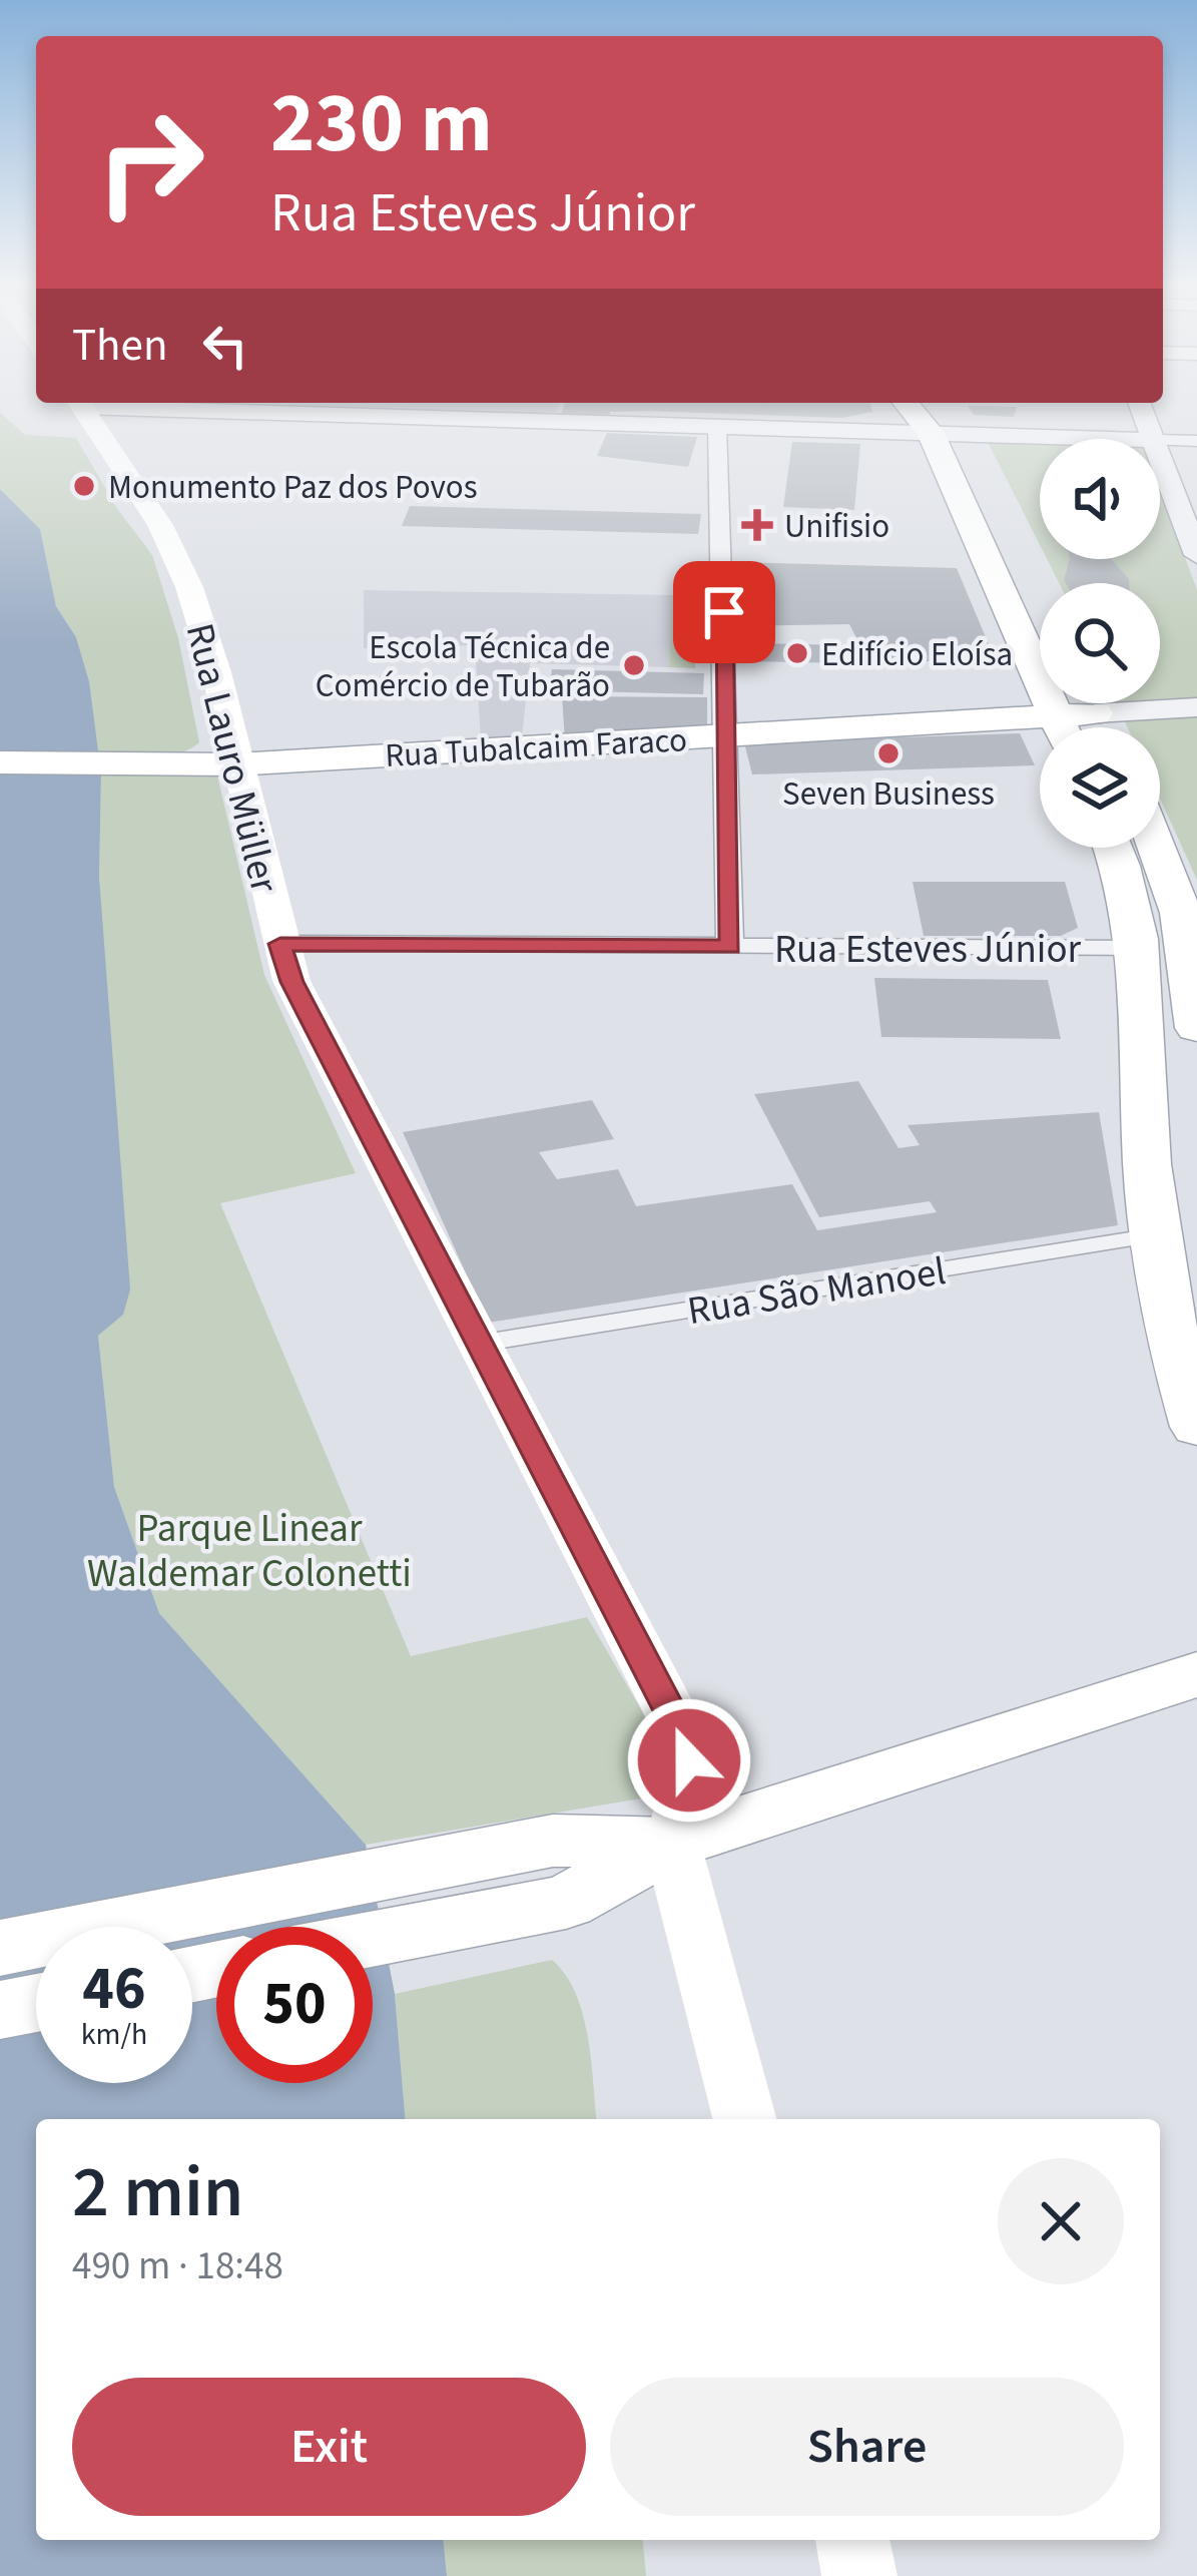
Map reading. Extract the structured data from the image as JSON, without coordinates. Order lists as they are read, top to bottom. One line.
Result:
{"streets":{"main road":["Rua Tubalcaim Faraco","Rua Lauro Müller"],"street":["Rua Esteves Júnior","Rua São Manoel"]},"crossings":[["Rua Tubalcaim Faraco","Rua Lauro Müller"],["Rua Lauro Müller","Rua Esteves Júnior"],["Rua Lauro Müller","Rua São Manoel"]],"parks":["Parque Linear Waldemar Colonetti"],"places":{"other":["Monumento Paz dos Povos","Edifício Eloísa","Escola Técnica de Comércio de Tubarão","Seven Business"],"health":["Unifisio"]},"page":{"turn":["230 m","Rua Esteves Júnior"],"then":"Then","speed":"46 km/h","limit":"50","heading":["2 min","490 m · 18:48"],"buttons":["Exit","Share"]}}
